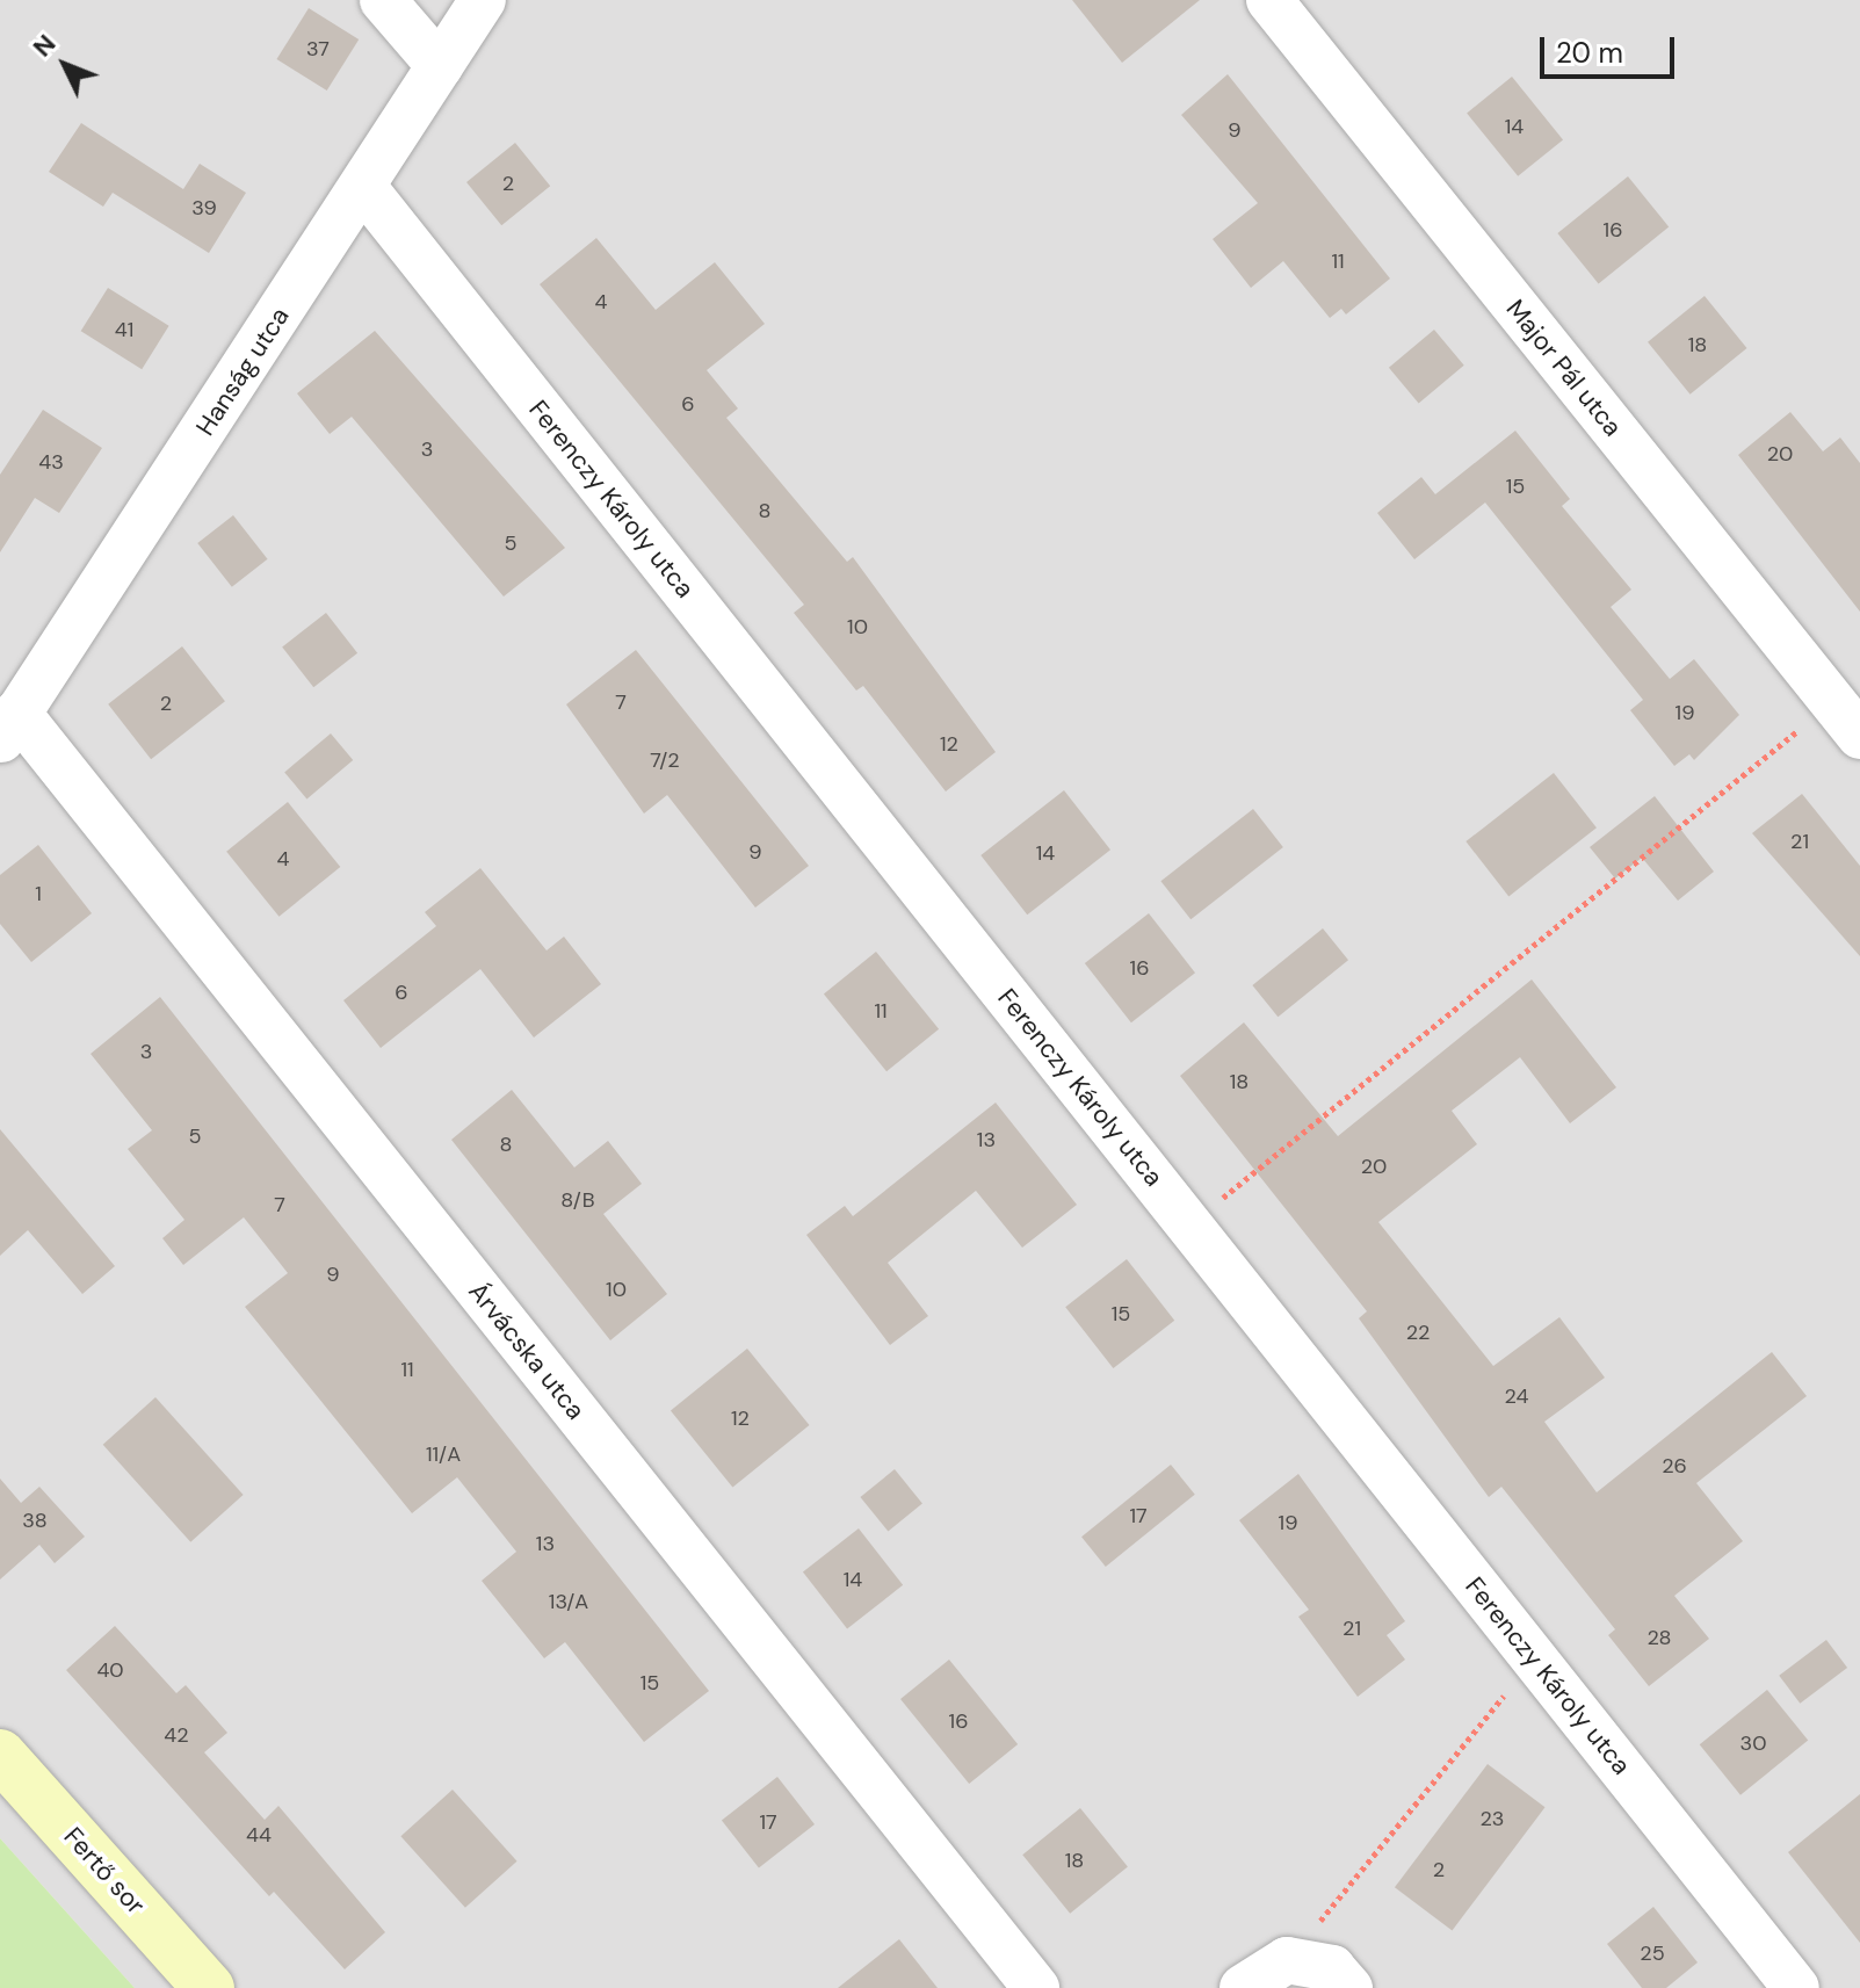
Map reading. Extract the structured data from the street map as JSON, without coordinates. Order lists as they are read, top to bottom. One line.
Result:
{"streets":{"street":["Major Pál utca","Hanság utca","Ferenczy Károly utca","Árvácska utca","Fertő sor"]},"crossings":[["Hanság utca","Ferenczy Károly utca"],["Hanság utca","Árvácska utca"]],"house_numbers":["37","14","9","2","39","16","11","4","41","18","6","3","20","43","15","8","5","10","7","2","19","12","7/2","21","9","14","4","1","16","6","11","3","18","5","13","8","20","8/B","7","9","10","15","22","11","24","12","11/A","26","17","38","19","13","14","13/A","21","28","40","15","16","42","30","23","17","44","18","2","25"],"scale_bar":"20 m","north":"top left"}
